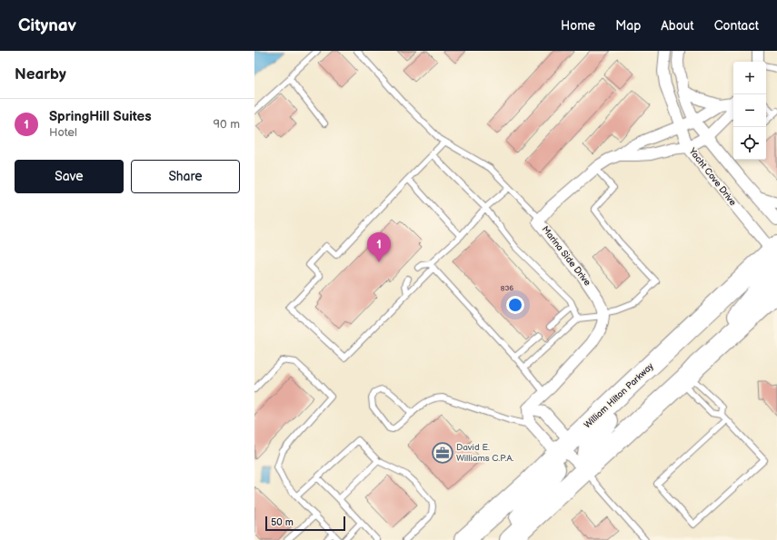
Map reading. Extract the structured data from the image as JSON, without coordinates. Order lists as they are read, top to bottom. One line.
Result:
{"streets":{"highway":["William Hilton Parkway"],"street":["Yacht Cove Drive","Marina Side Drive"]},"crossings":[["Yacht Cove Drive","Marina Side Drive"],["Yacht Cove Drive","William Hilton Parkway"]],"places":{"office":["David E. Williams C.P.A."]},"house_numbers":["836"],"scale_bar":"50 m","page":{"header":"Citynav","nav":["Home","Map","About","Contact"],"heading":"Nearby","map_buttons":["+","−"],"list":[{"mark":"1","name":"SpringHill Suites","note":"Hotel","value":"90 m"}],"buttons":["Save","Share"],"pins":"1","scale":"50 m"}}
